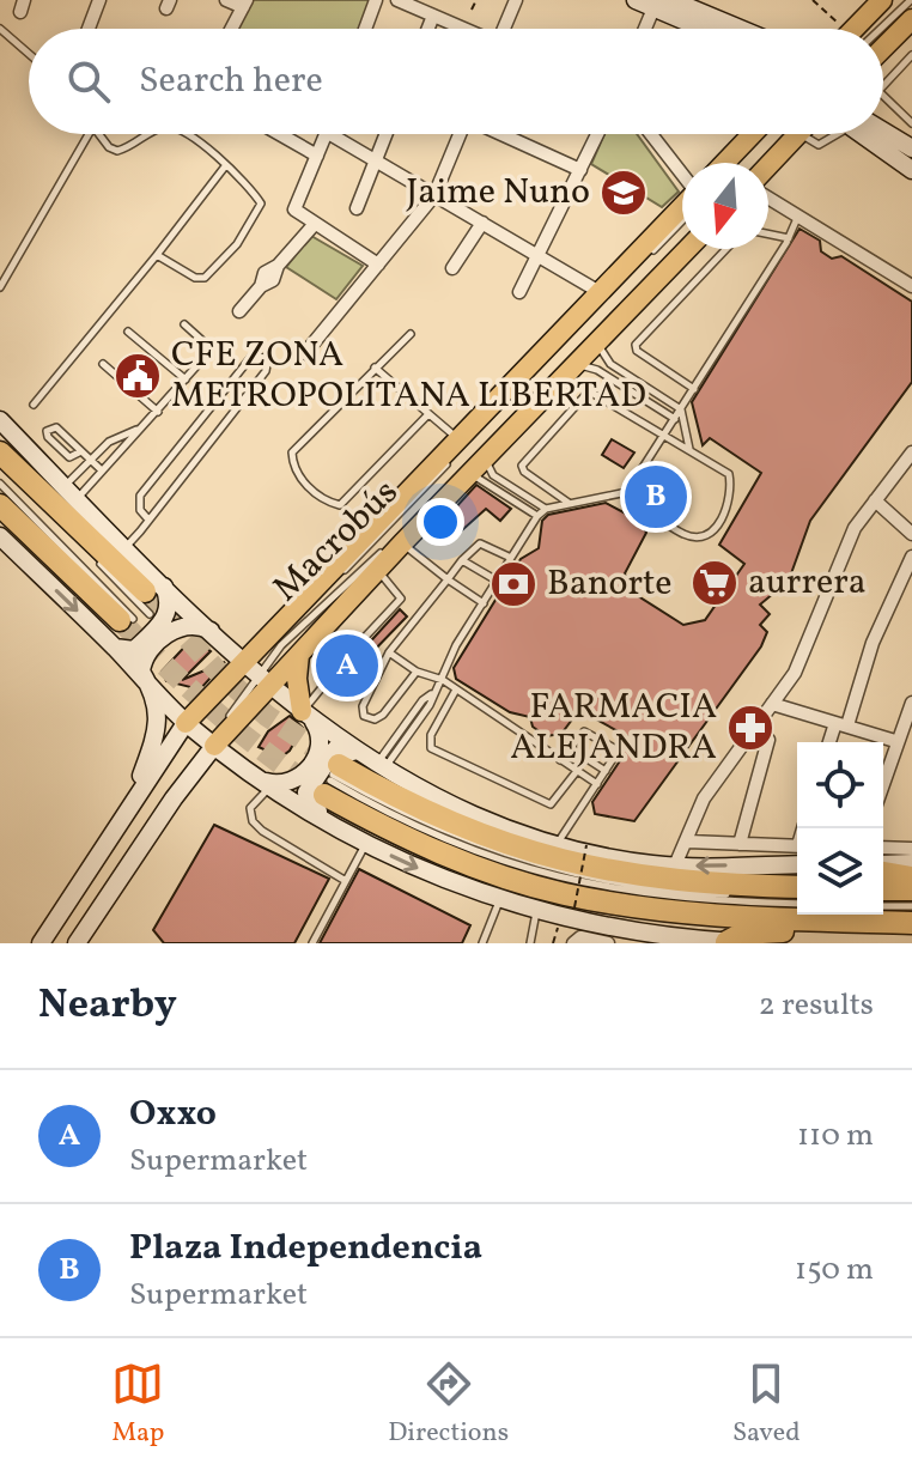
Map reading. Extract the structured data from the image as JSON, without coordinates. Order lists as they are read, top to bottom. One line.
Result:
{"streets":{"lane":["Macrobús"]},"places":{"school or university":["Jaime Nuno"],"public building":["CFE ZONA METROPOLITANA LIBERTAD"],"supermarket":["aurrera"],"bank":["Banorte"],"pharmacy":["FARMACIA ALEJANDRA"]},"north":"bottom","page":{"search":"Search here","pins":["B","A"],"heading":["Nearby","2 results"],"list":[{"mark":"A","name":"Oxxo","note":"Supermarket","value":"110 m"},{"mark":"B","name":"Plaza Independencia","note":"Supermarket","value":"150 m"}],"nav":["Map","Directions","Saved"]}}
